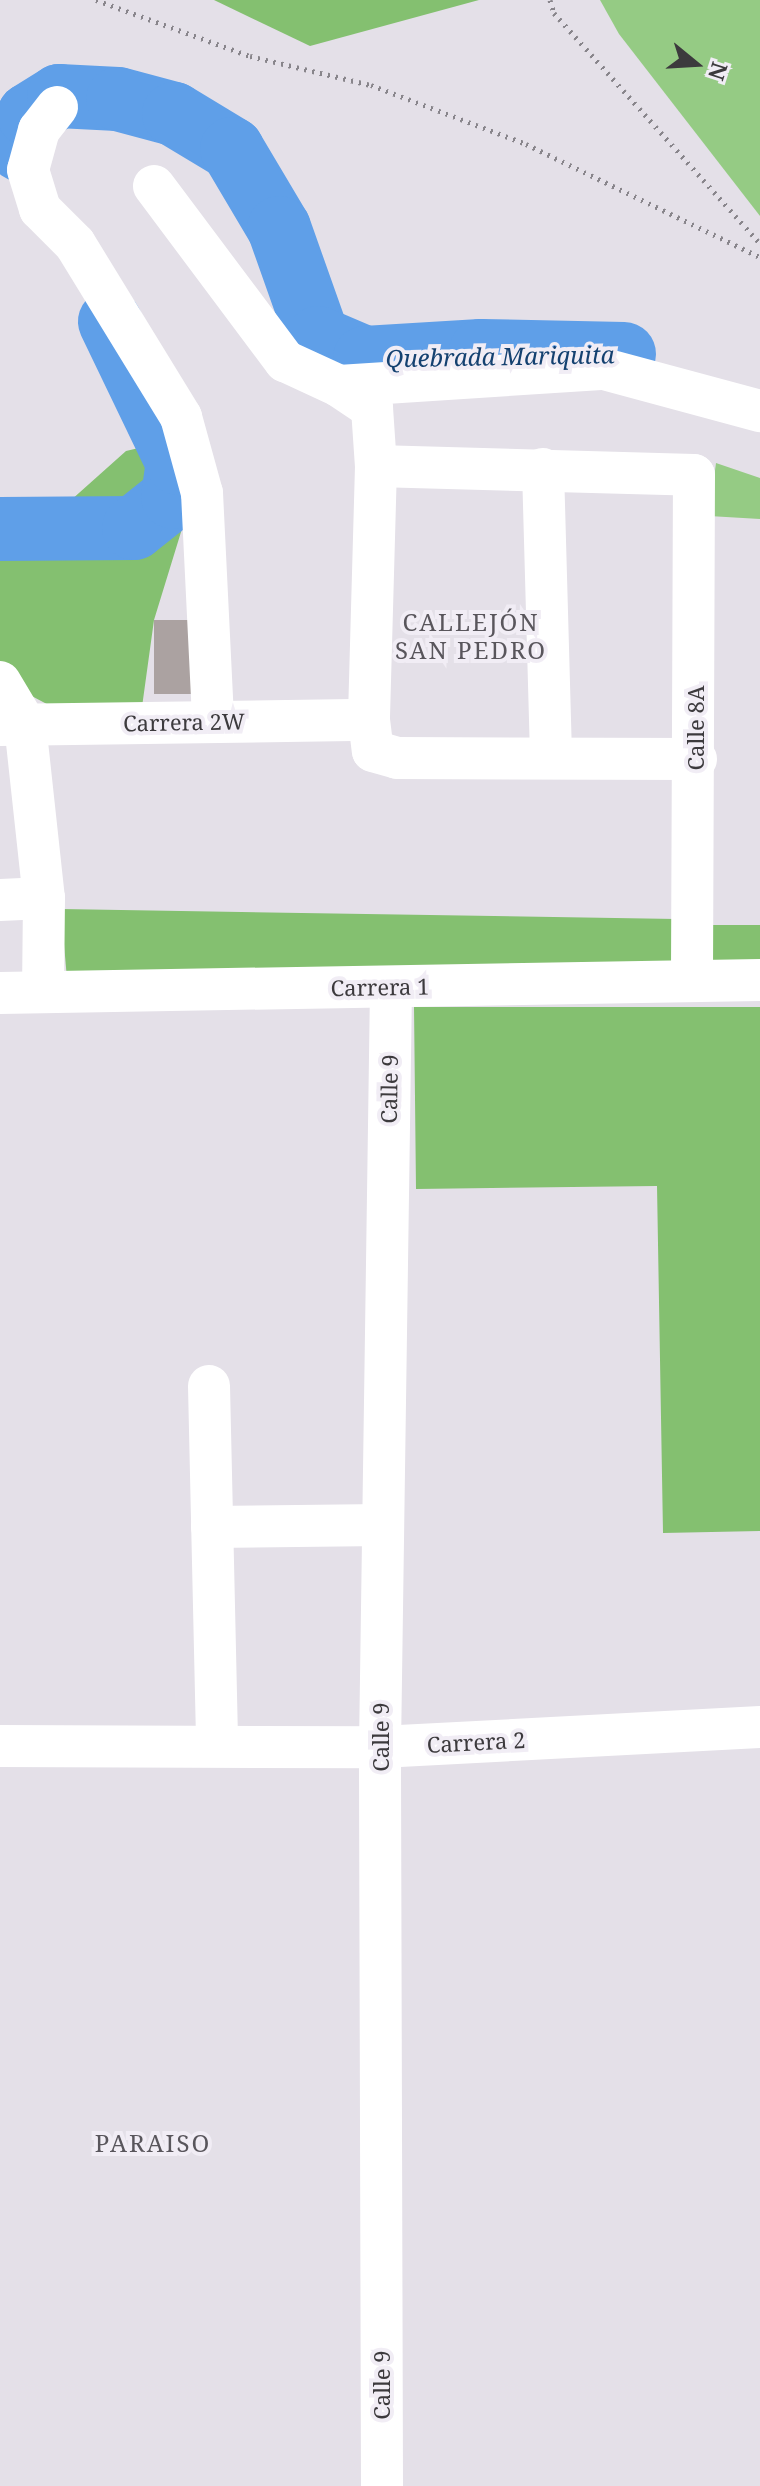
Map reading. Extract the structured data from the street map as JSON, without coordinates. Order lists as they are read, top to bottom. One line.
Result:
{"streets":{"street":["Carrera 2W","Calle 8A","Carrera 1","Calle 9","Carrera 2"]},"crossings":[["Calle 8A","Carrera 1"],["Carrera 1","Calle 9"],["Calle 9","Carrera 2"]],"districts":["CALLEJÓN SAN PEDRO","PARAISO"],"water":["Quebrada Mariquita"],"north":"right"}
